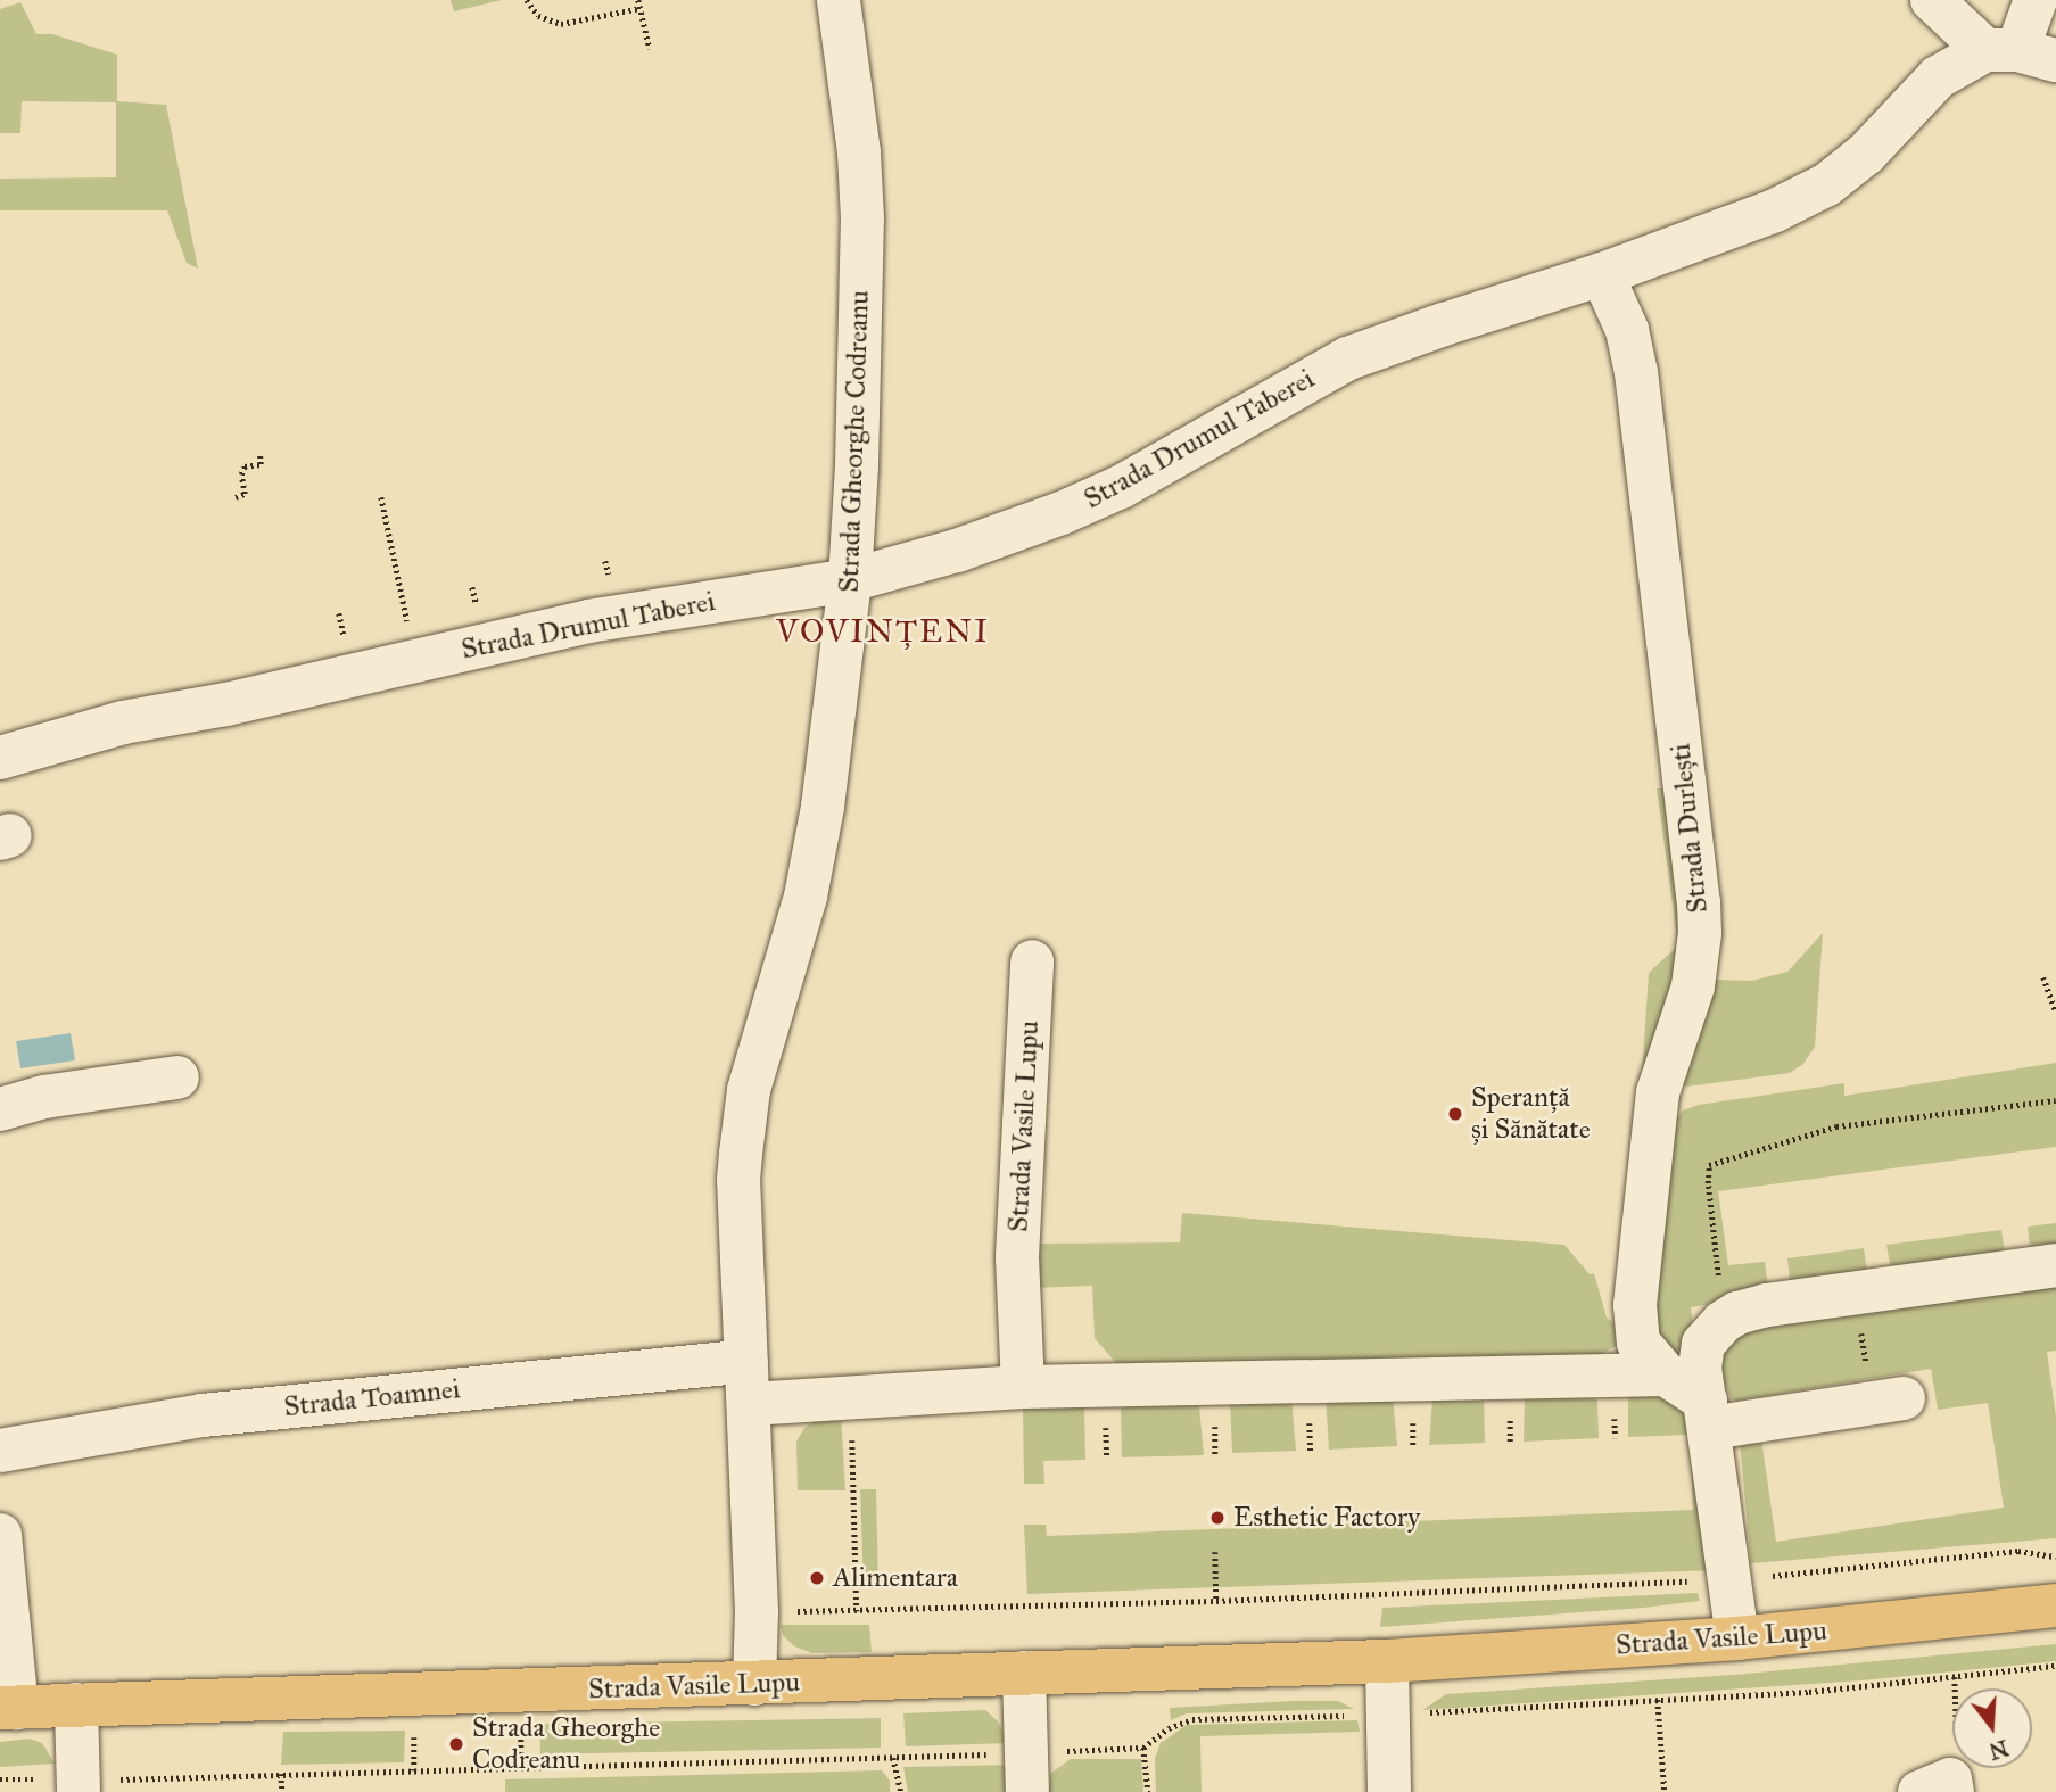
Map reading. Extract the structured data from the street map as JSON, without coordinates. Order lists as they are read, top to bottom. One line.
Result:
{"streets":{"main road":["Strada Vasile Lupu"],"street":["Strada Drumul Taberei","Strada Gheorghe Codreanu","Strada Durlești","Strada Toamnei"]},"crossings":[["Strada Drumul Taberei","Strada Gheorghe Codreanu"],["Strada Drumul Taberei","Strada Durlești"],["Strada Gheorghe Codreanu","Strada Vasile Lupu"],["Strada Gheorghe Codreanu","Strada Toamnei"]],"districts":["VOVINȚENI"],"places":["Speranță și Sănătate","Esthetic Factory","Alimentara","Strada Gheorghe Codreanu"],"north":"bottom"}
